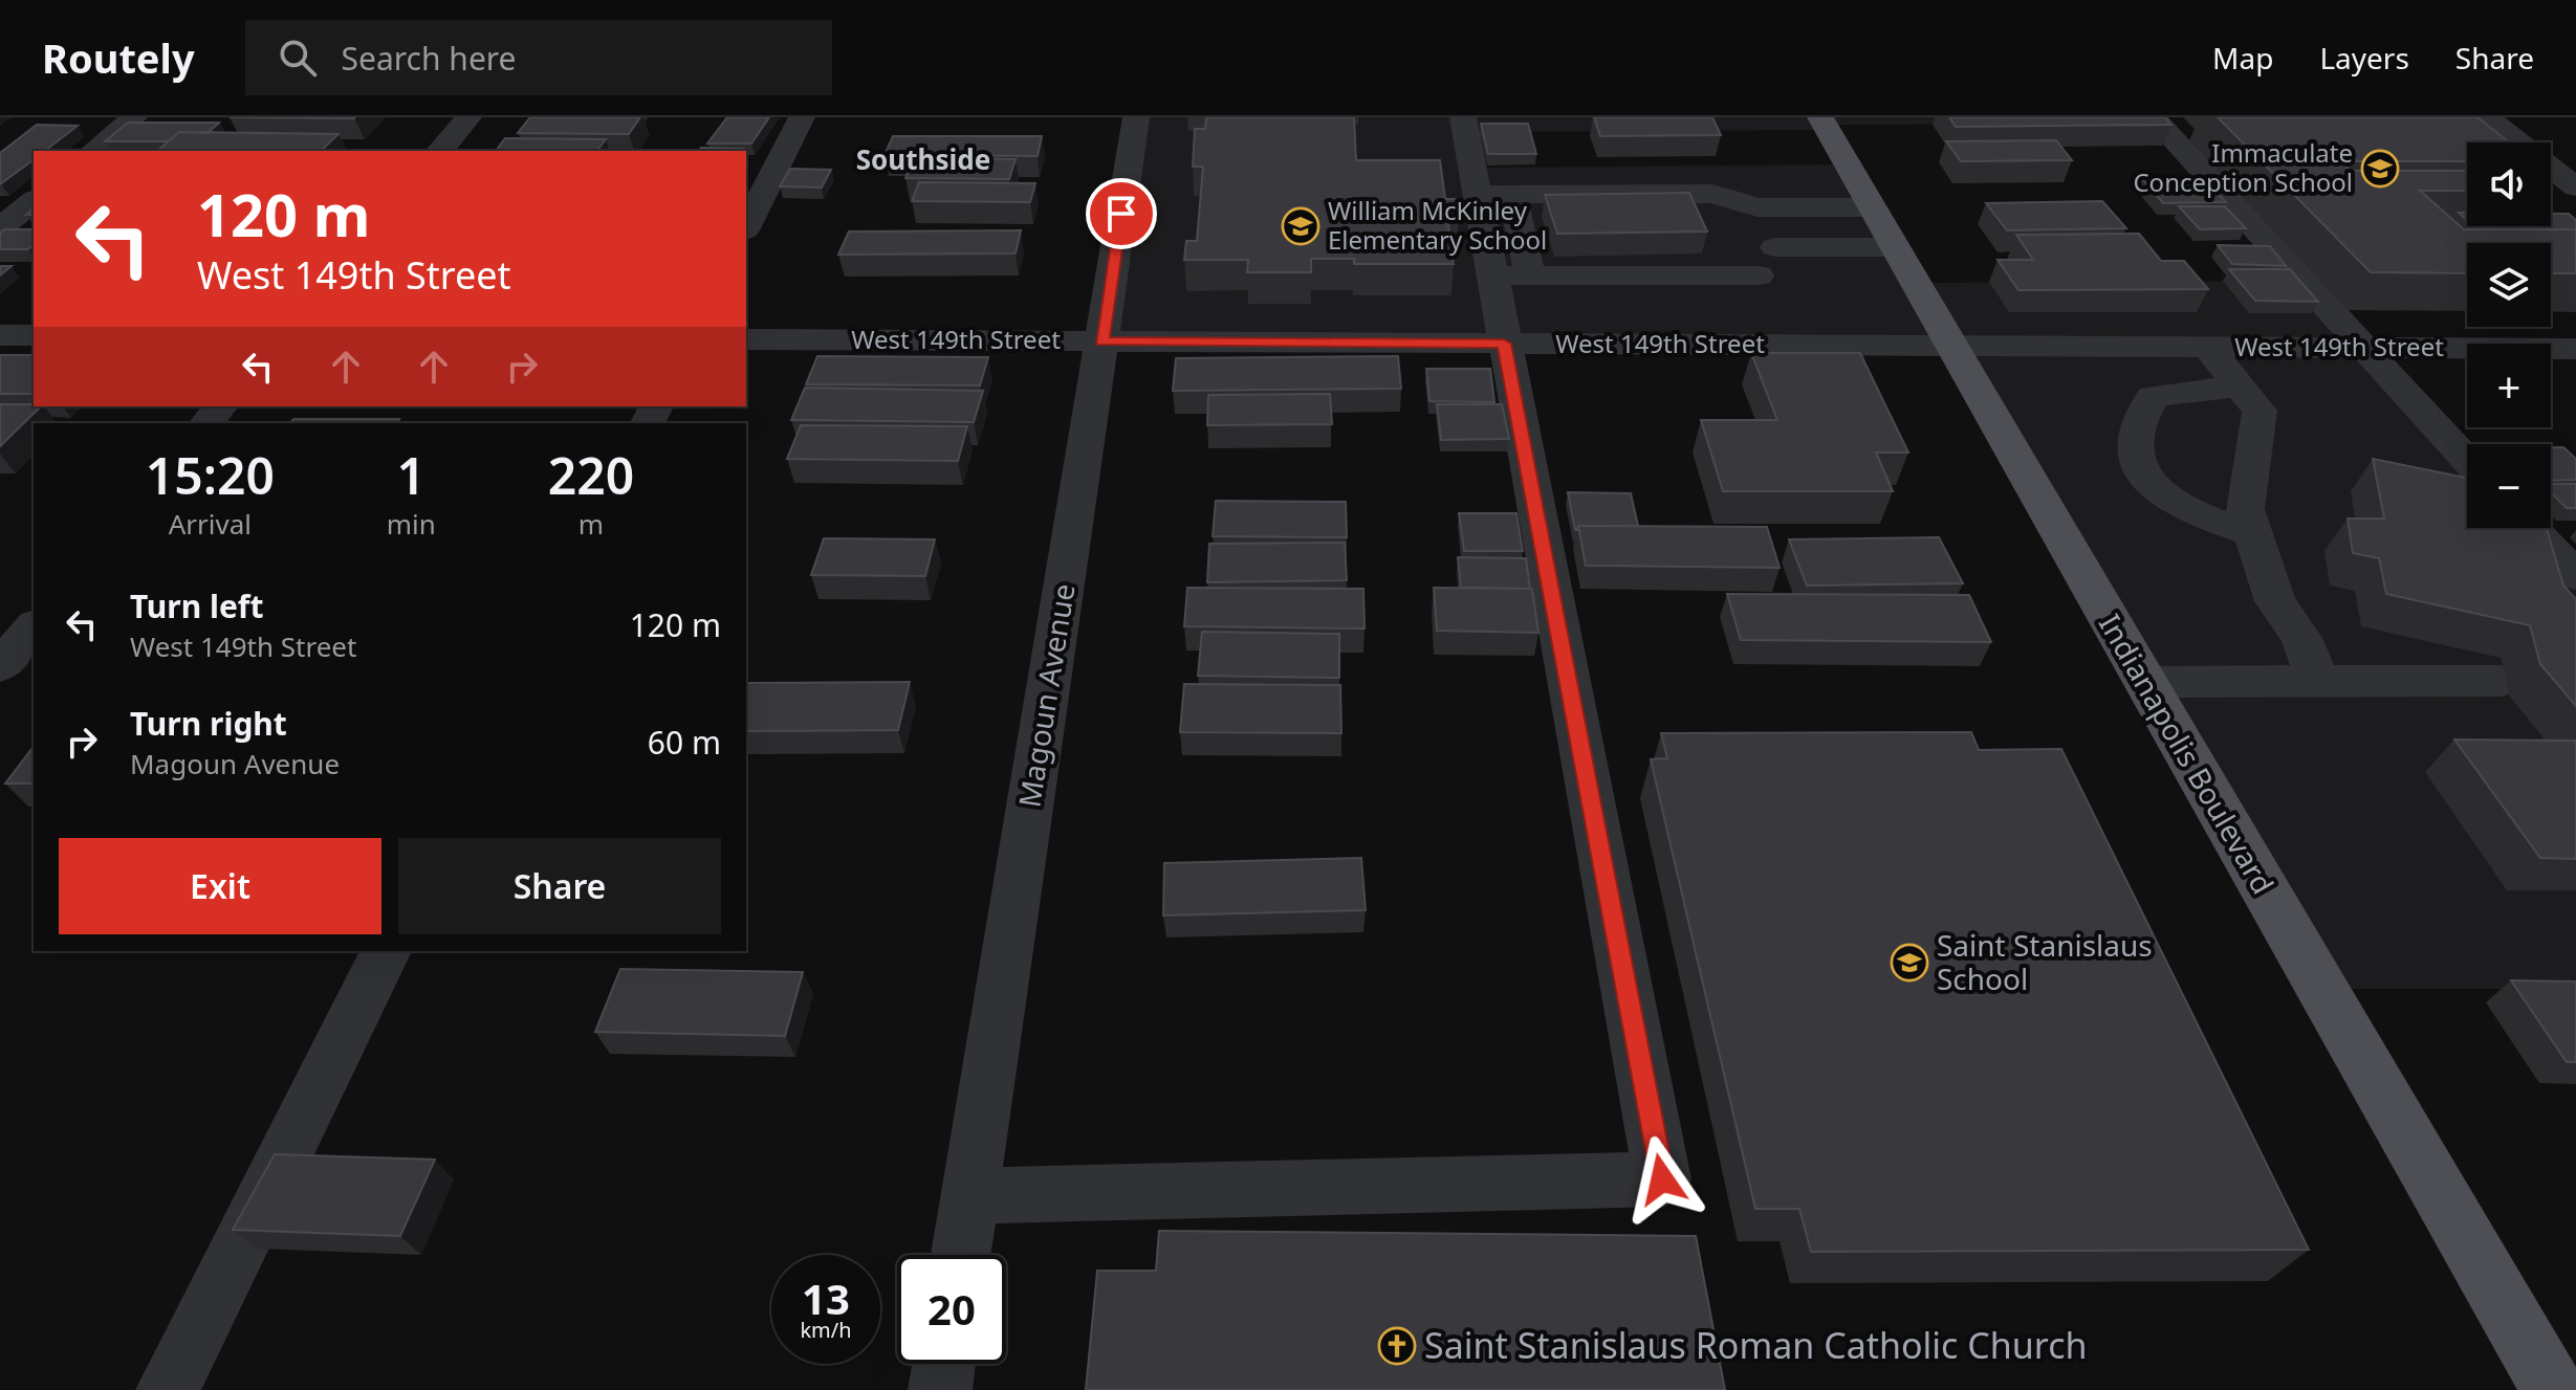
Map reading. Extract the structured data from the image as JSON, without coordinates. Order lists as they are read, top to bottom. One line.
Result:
{"streets":{"main road":["Indianapolis Boulevard"],"street":["West 149th Street","Magoun Avenue"]},"crossings":[["West 149th Street","Magoun Avenue"],["West 149th Street","Indianapolis Boulevard"]],"districts":["Southside"],"places":{"school or university":["Immaculate Conception School","William McKinley Elementary School","Saint Stanislaus School"],"church":["Saint Stanislaus Roman Catholic Church"]},"page":{"header":"Routely","search":"Search here","nav":["Map","Layers","Share"],"map_buttons":["+","−"],"turn":["120 m","West 149th Street"],"eta":["15:20","Arrival","1","min","220","m"],"list":[{"name":"Turn left","note":"West 149th Street","value":"120 m"},{"name":"Turn right","note":"Magoun Avenue","value":"60 m"}],"buttons":["Exit","Share"],"speed":"13 km/h","limit":"20"}}
